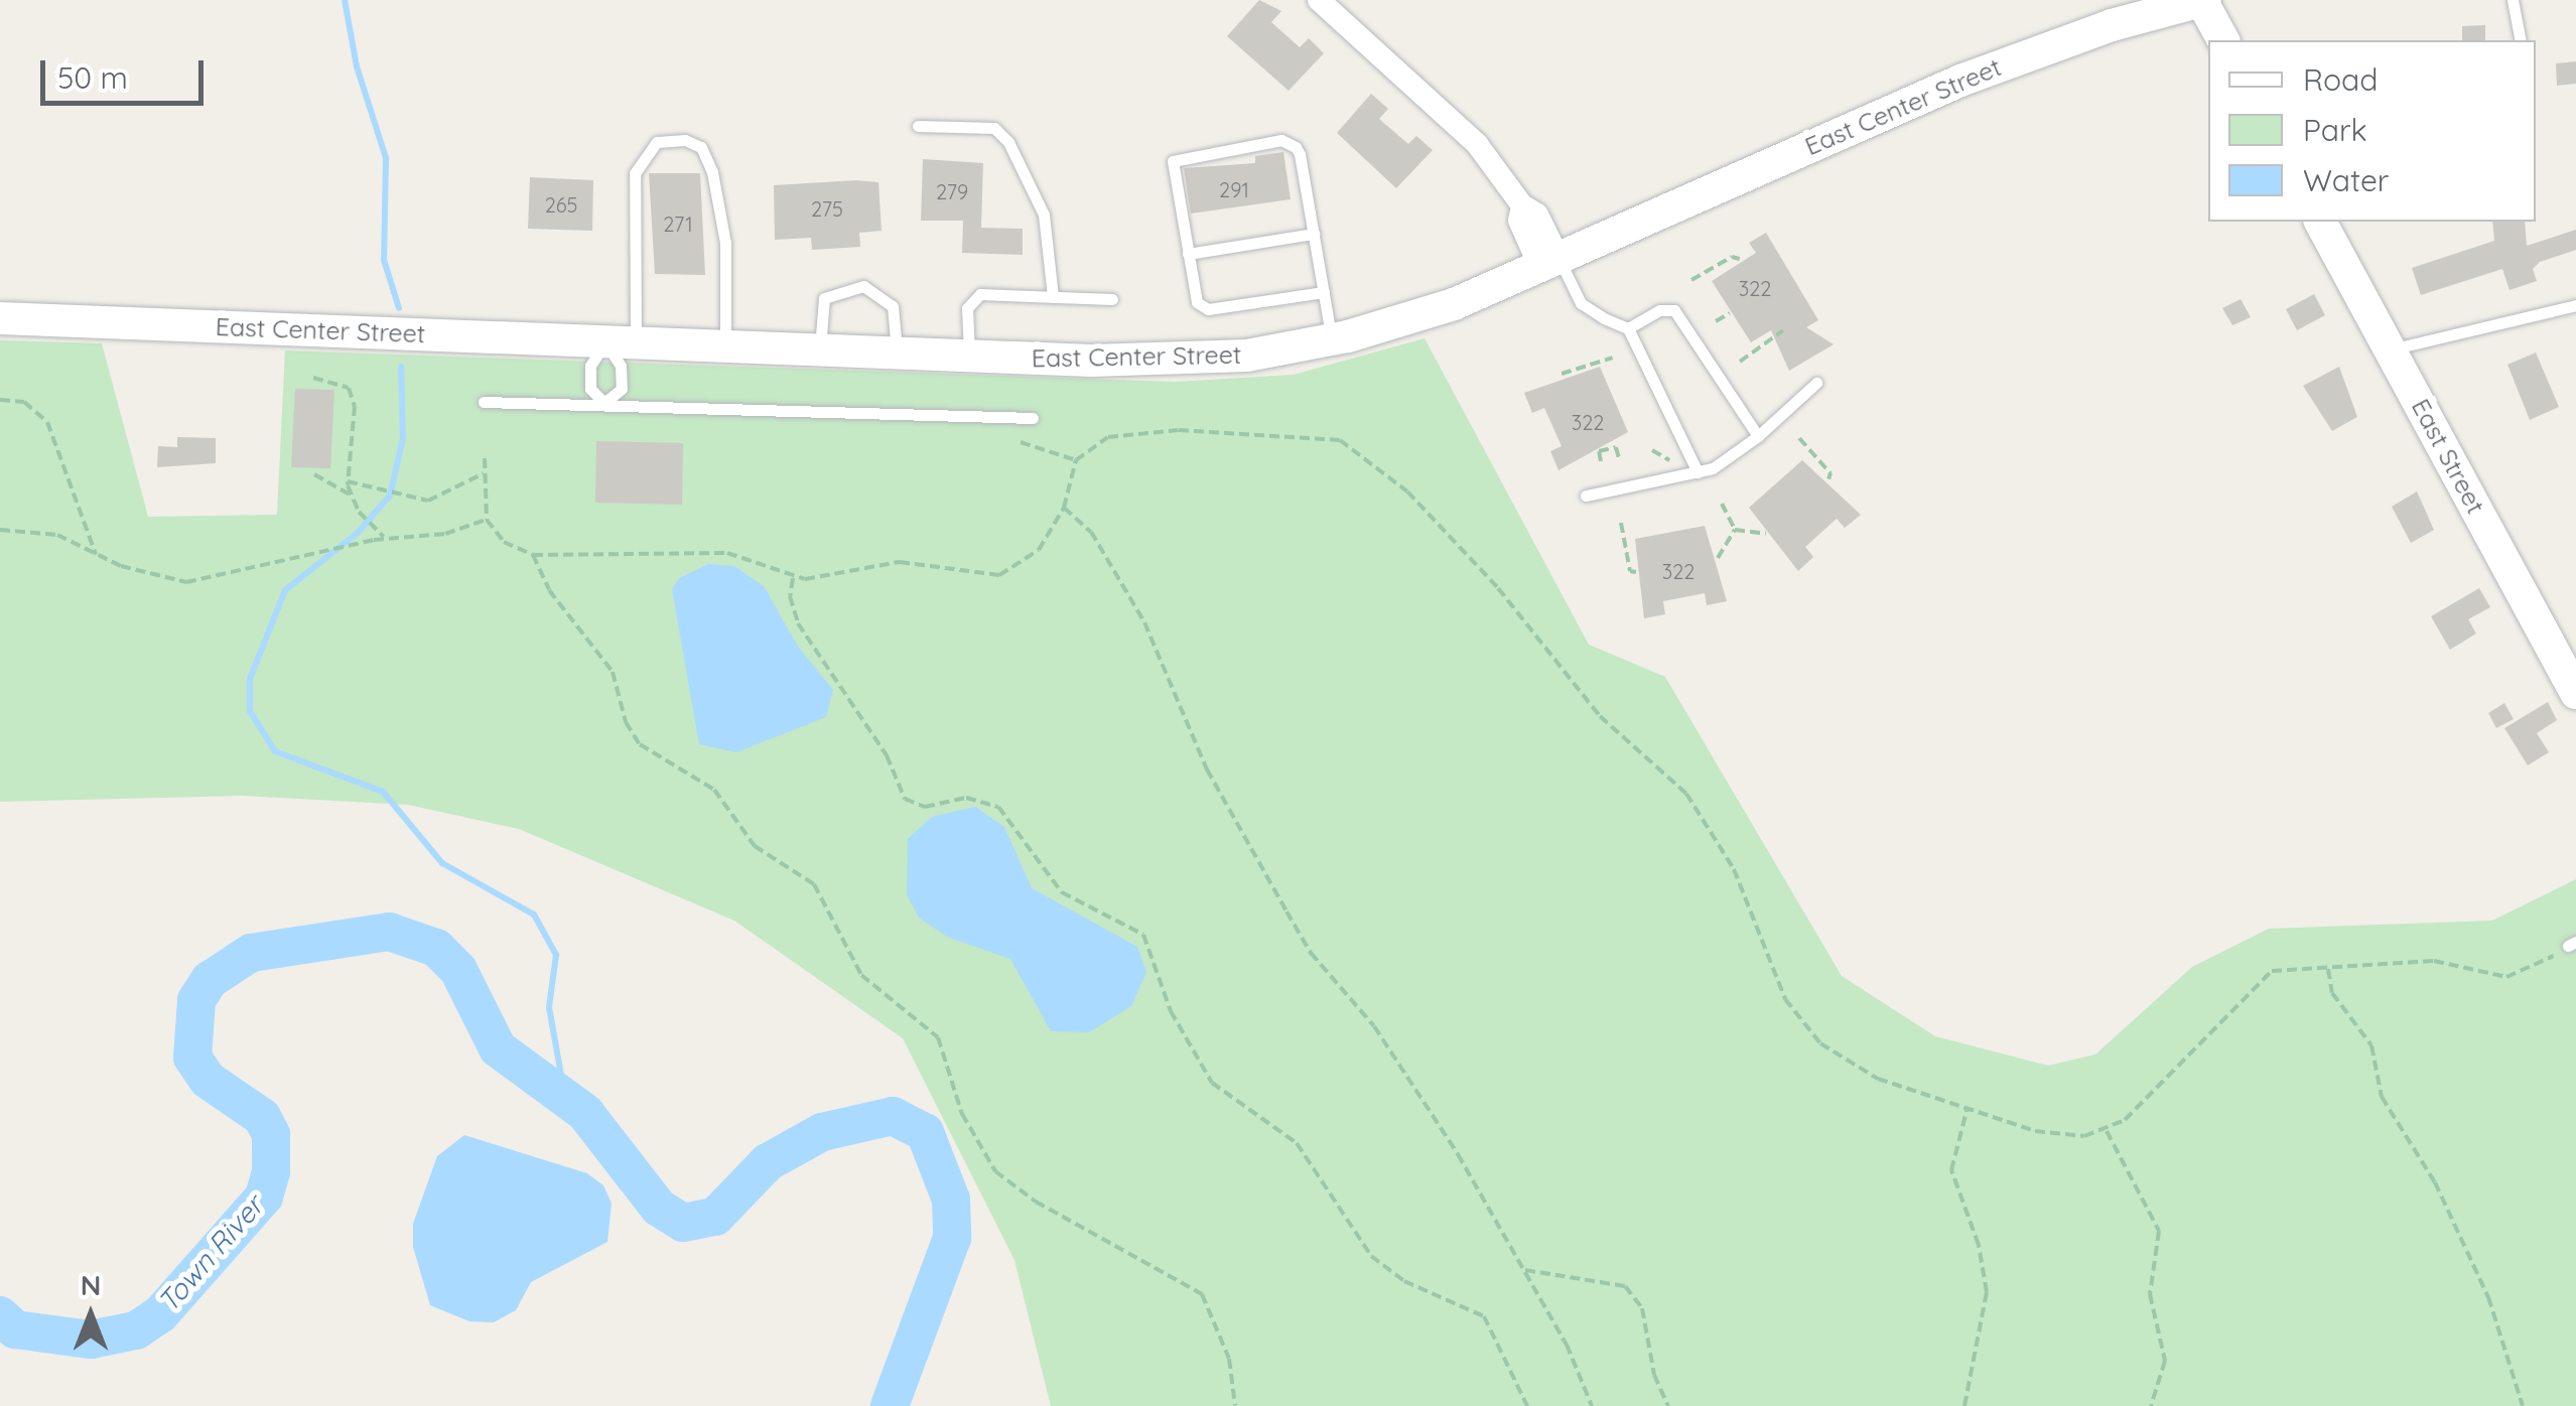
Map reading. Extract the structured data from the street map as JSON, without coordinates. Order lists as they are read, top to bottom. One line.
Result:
{"streets":{"main road":["East Center Street","East Street"]},"water":["Town River"],"house_numbers":["291","279","265","275","271","322","322","322"],"legend":["Road","Park","Water"],"scale_bar":"50 m","north":"top"}
